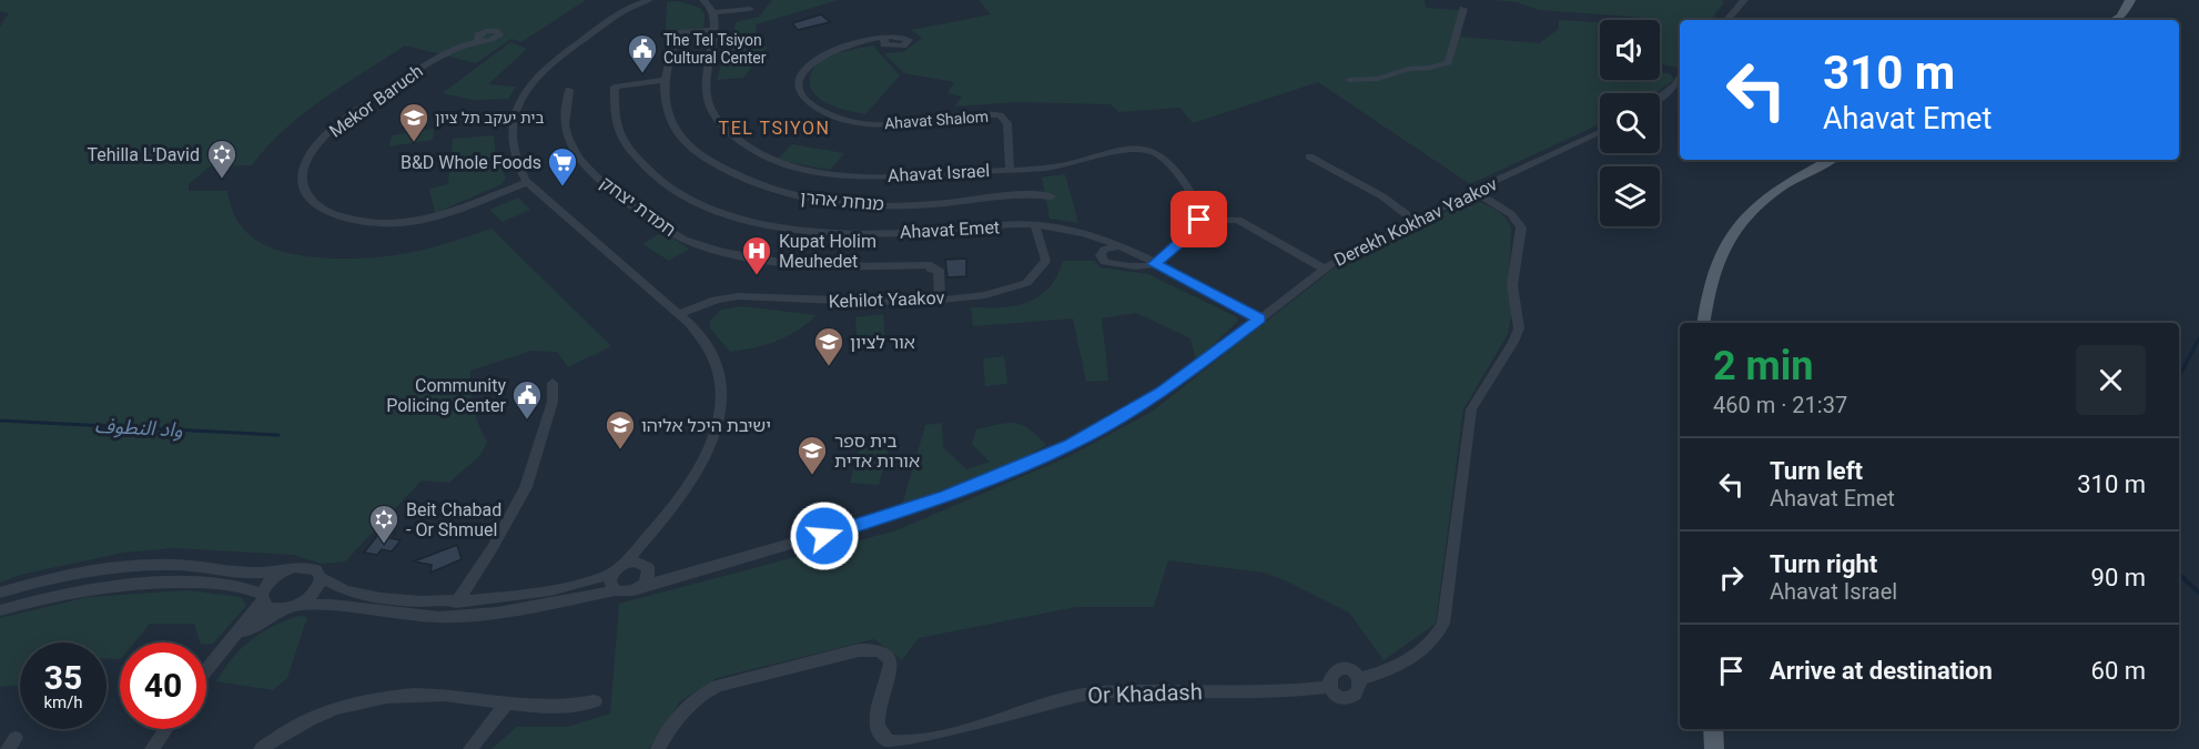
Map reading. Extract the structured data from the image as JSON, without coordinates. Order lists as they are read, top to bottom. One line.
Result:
{"streets":{"street":["Mekor Baruch","Ahavat Shalom","Ahavat Israel","מנחת אהרן","חמדת יצחק","Derekh Kokhav Yaakov","Ahavat Emet","Kehilot Yaakov","Or Khadash"]},"crossings":[["Ahavat Shalom","Ahavat Israel"],["Ahavat Israel","מנחת אהרן"],["מנחת אהרן","Ahavat Emet"],["חמדת יצחק","Kehilot Yaakov"],["Derekh Kokhav Yaakov","Ahavat Emet"]],"districts":["TEL TSIYON"],"water":["واد النطوف"],"places":{"public building":["The Tel Tsiyon Cultural Center","Community Policing Center"],"school or university":["בית יעקב תל ציון","אור לציון","ישיבת היכל אליהו","בית ספר אורות אדית"],"synagogue":["Tehilla L'David","Beit Chabad - Or Shmuel"],"supermarket":["B&D Whole Foods"],"hospital":["Kupat Holim Meuhedet"]},"page":{"turn":["310 m","Ahavat Emet"],"heading":["2 min","460 m · 21:37"],"list":[{"name":"Turn left","note":"Ahavat Emet","value":"310 m"},{"name":"Turn right","note":"Ahavat Israel","value":"90 m"},{"name":"Arrive at destination","value":"60 m"}],"speed":"35 km/h","limit":"40"}}
